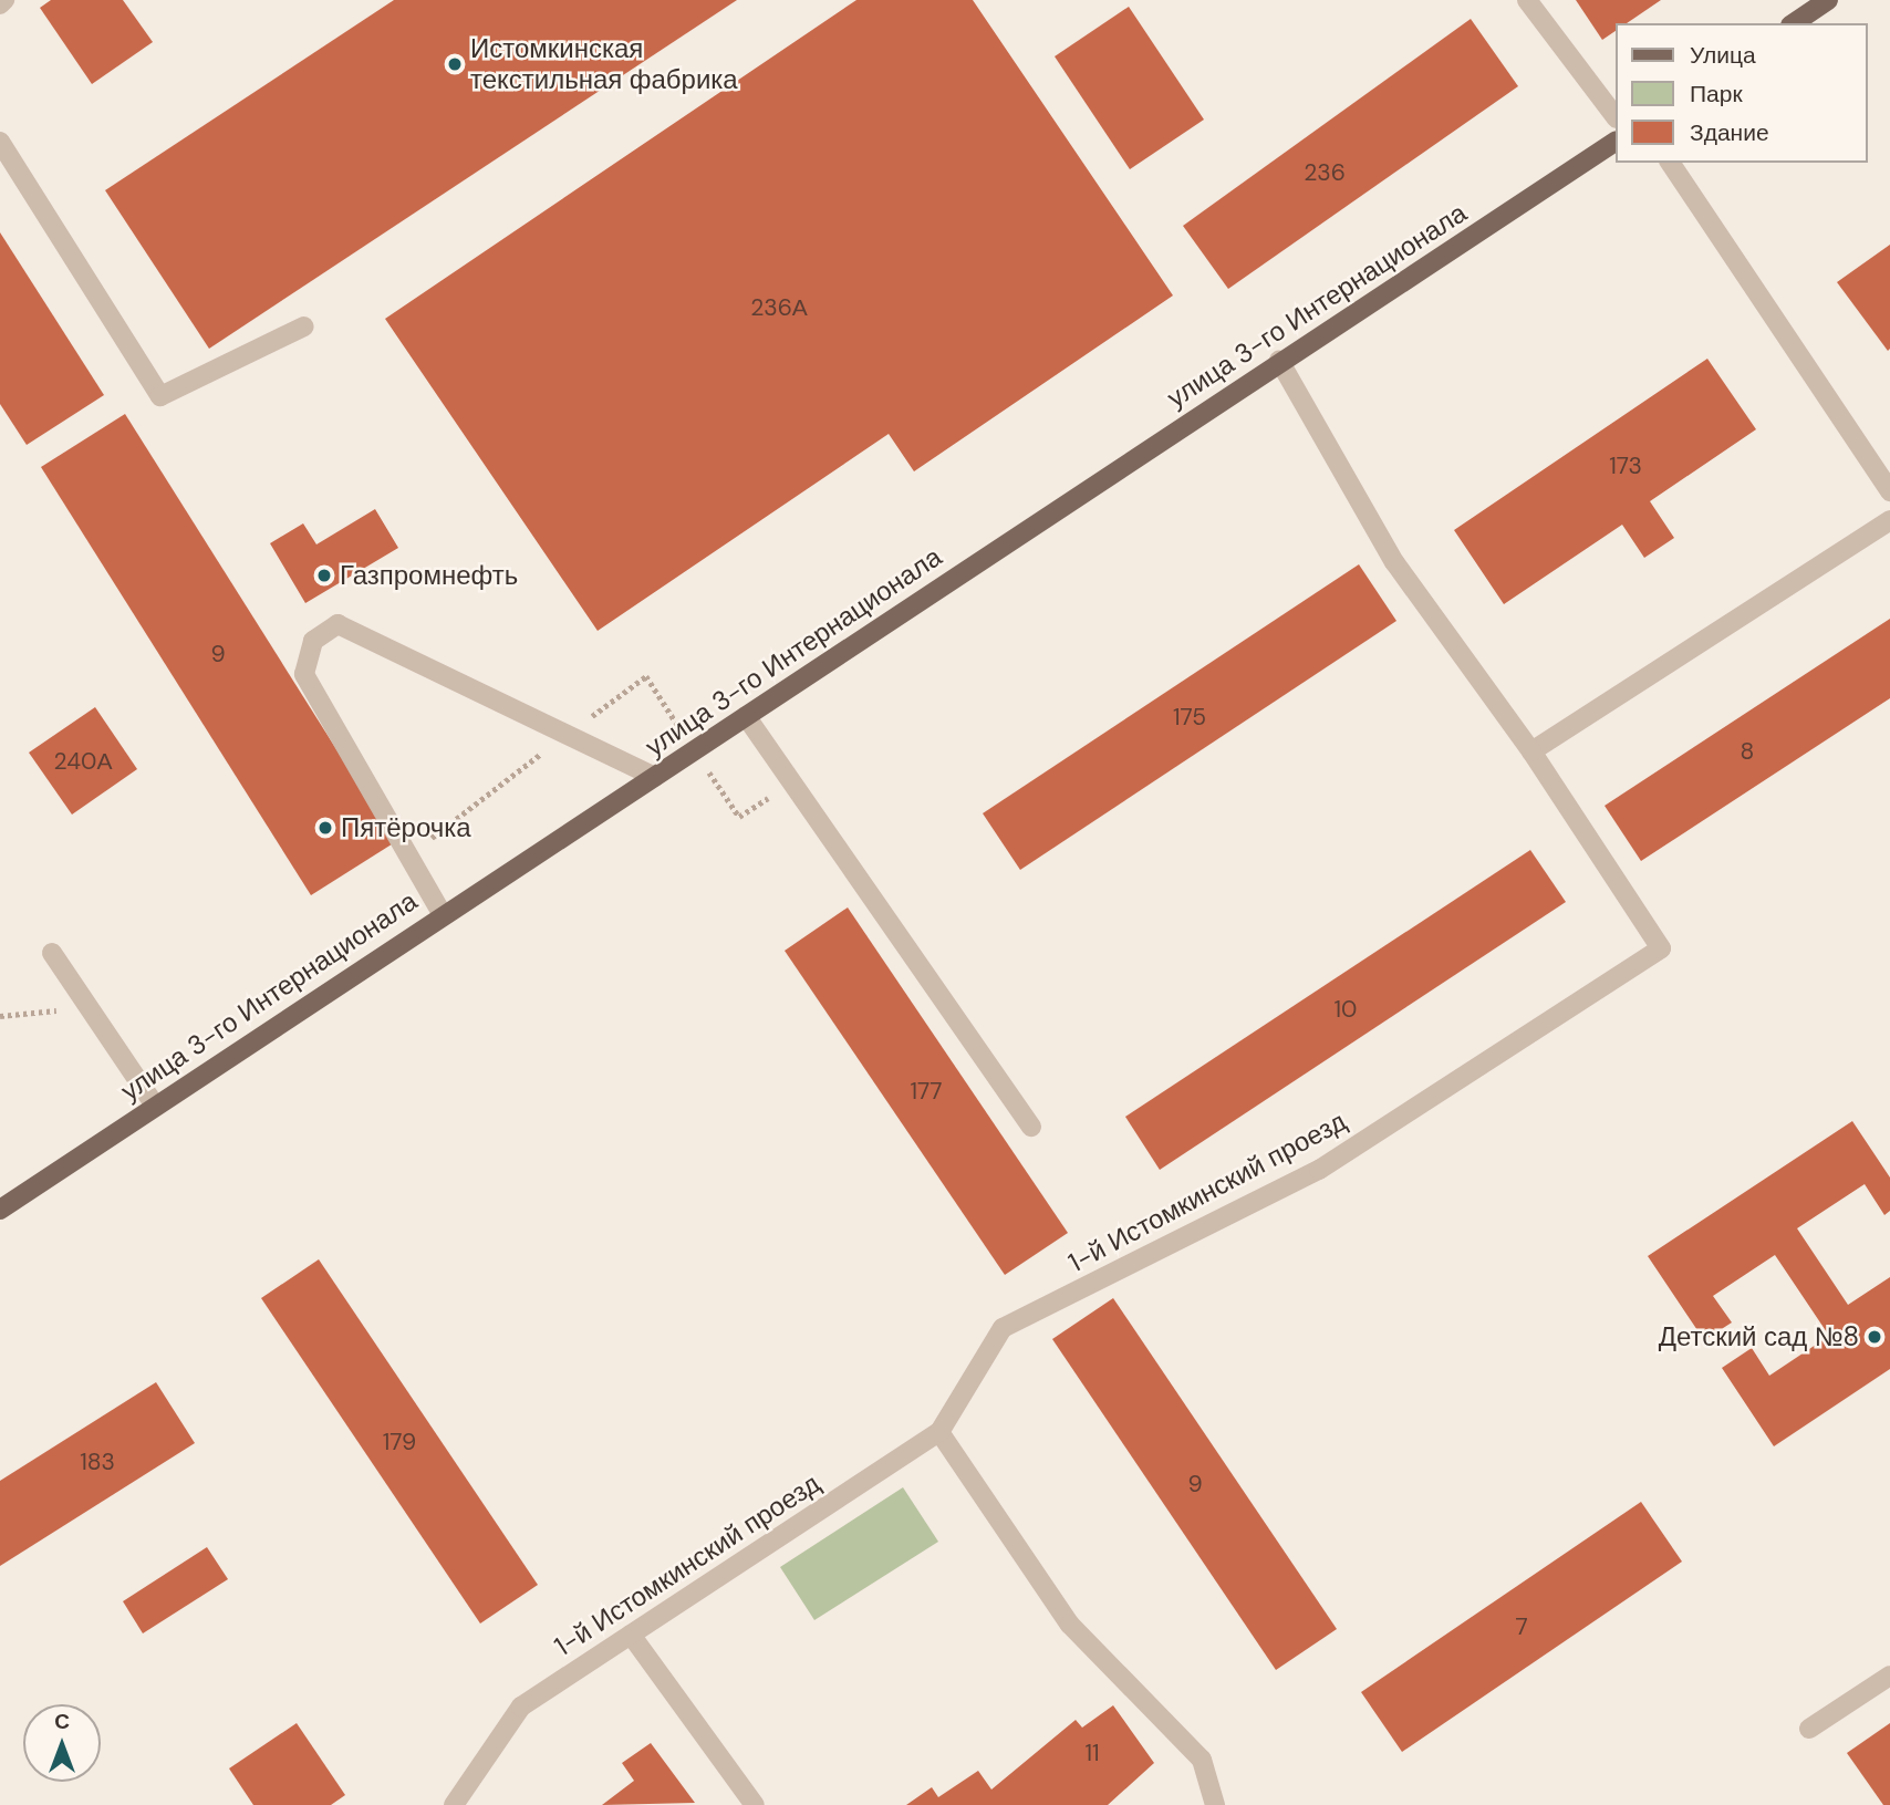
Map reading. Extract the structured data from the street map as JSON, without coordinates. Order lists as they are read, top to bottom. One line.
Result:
{"streets":{"main road":["улица 3-го Интернационала"],"street":["1-й Истомкинский проезд"]},"crossings":[["улица 3-го Интернационала","1-й Истомкинский проезд"]],"places":["Истомкинская текстильная фабрика","Газпромнефть","Пятёрочка","Детский сад №8"],"house_numbers":["236","236А","173","9","175","8","240А","10","177","179","183","9","7","11"],"legend":["Улица","Парк","Здание"],"north":"top"}
